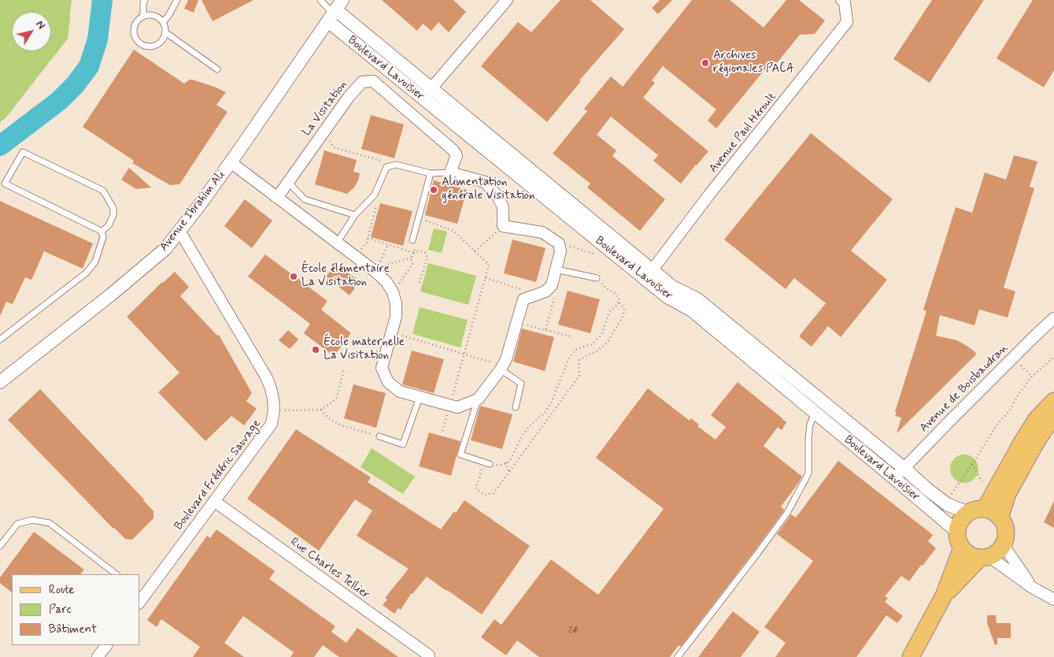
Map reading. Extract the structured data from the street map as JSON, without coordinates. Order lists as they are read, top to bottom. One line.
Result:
{"streets":{"street":["Boulevard Lavoisier","La Visitation","Avenue Paul Héroult","Avenue Ibrahim Ali","Avenue de Boisbaudran","Boulevard Frédéric Sauvage","Rue Charles Tellier"]},"crossings":[["Boulevard Lavoisier","Avenue Paul Héroult"],["Boulevard Lavoisier","Avenue Ibrahim Ali"],["Boulevard Lavoisier","Avenue de Boisbaudran"],["Avenue Ibrahim Ali","Boulevard Frédéric Sauvage"],["Boulevard Frédéric Sauvage","Rue Charles Tellier"]],"places":["Archives régionales PACA","Alimentation générale Visitation","École élémentaire La Visitation","École maternelle La Visitation"],"house_numbers":["24"],"legend":["Route","Parc","Bâtiment"],"north":"top right"}
